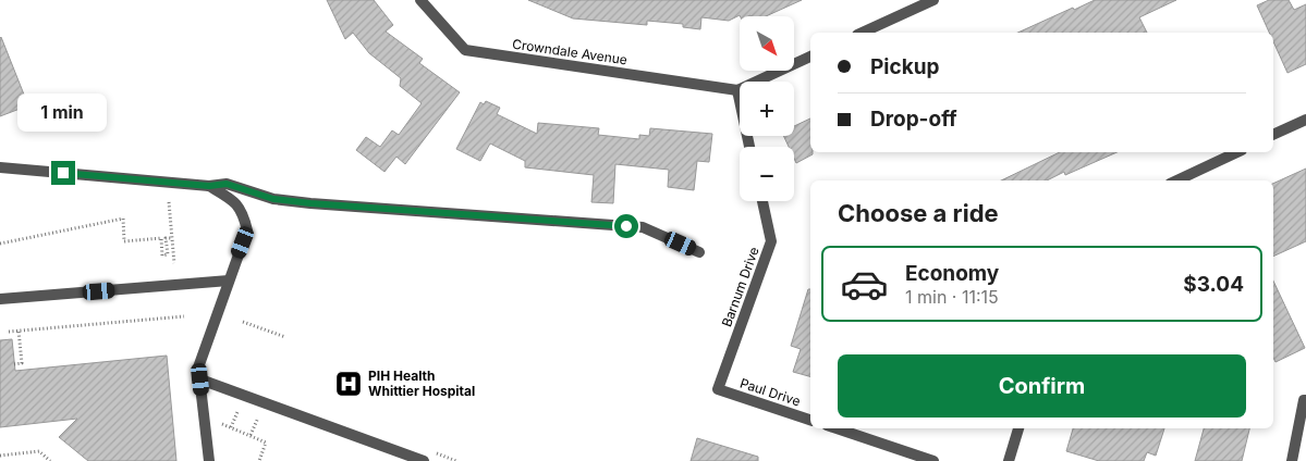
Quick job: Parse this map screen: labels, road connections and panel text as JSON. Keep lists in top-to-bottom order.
{
  "streets": {
    "street": ["Crowndale Avenue", "Barnum Drive", "Paul Drive"]
  },
  "crossings": [
    ["Barnum Drive", "Paul Drive"]
  ],
  "places": {
    "hospital": ["PIH Health Whittier Hospital"]
  },
  "north": "bottom right",
  "page": {
    "map_buttons": ["+", "−"],
    "banner": ["Pickup", "Drop-off"],
    "bubble": "1 min",
    "heading": "Choose a ride",
    "list": [
      {
        "name": "Economy",
        "note": "1 min · 11:15",
        "value": "$3.04"
      }
    ],
    "buttons": "Confirm"
  }
}
